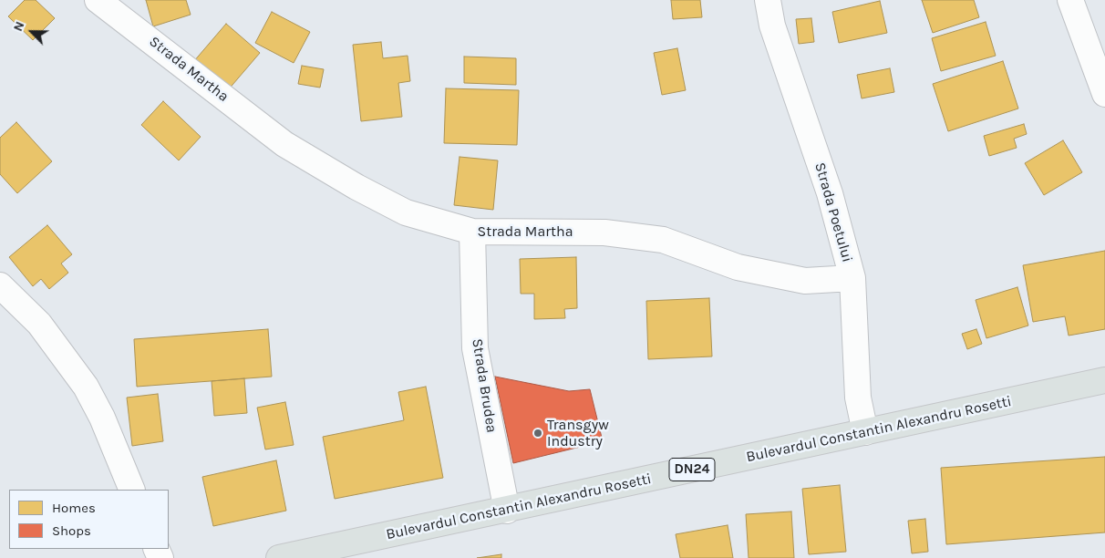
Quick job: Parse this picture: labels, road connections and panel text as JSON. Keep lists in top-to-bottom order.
{
  "streets": {
    "main road": ["Bulevardul Constantin Alexandru Rosetti", "DN24"],
    "street": ["Strada Martha", "Strada Poetului", "Strada Brudea"]
  },
  "crossings": [
    ["Strada Martha", "Strada Poetului"],
    ["Strada Martha", "Strada Brudea"],
    ["Strada Poetului", "Bulevardul Constantin Alexandru Rosetti"],
    ["Strada Brudea", "Bulevardul Constantin Alexandru Rosetti"]
  ],
  "places": ["Transgyw Industry"],
  "legend": ["Homes", "Shops"],
  "north": "top left"
}
